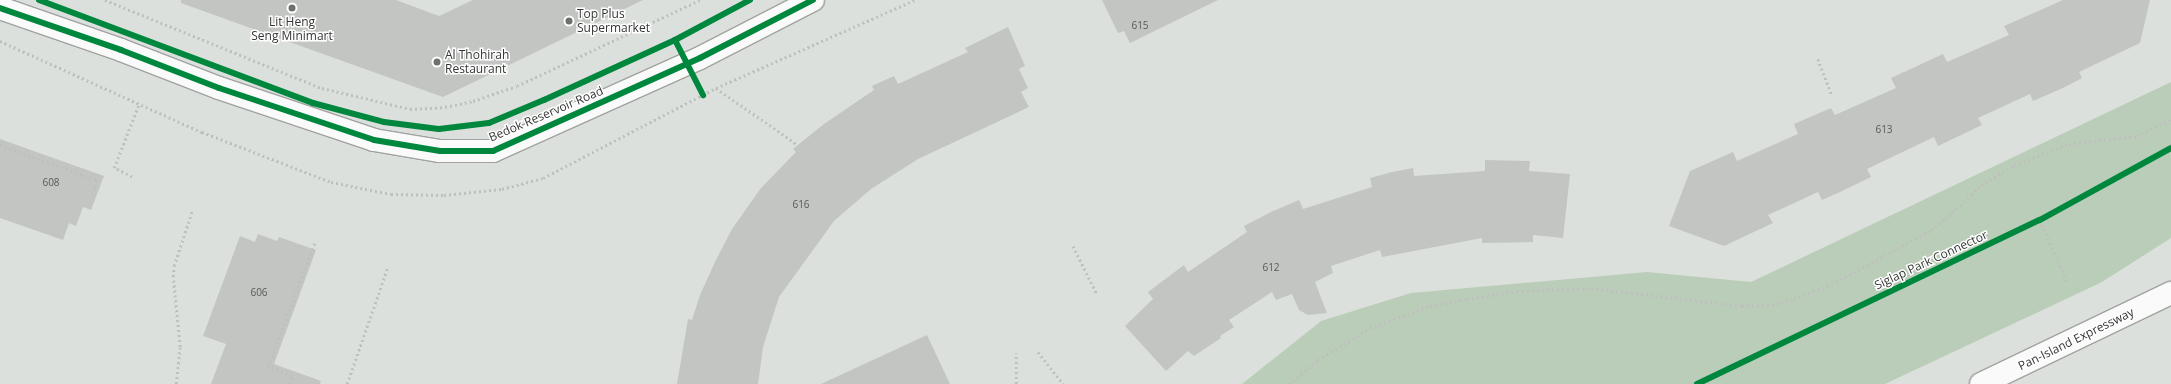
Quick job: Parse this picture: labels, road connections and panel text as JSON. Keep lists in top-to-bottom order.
{
  "streets": {
    "main road": ["Bedok Reservoir Road", "Pan-Island Expressway"],
    "cycle path": ["Siglap Park Connector"]
  },
  "places": ["Lit Heng Seng Minimart", "Top Plus Supermarket", "Al Thohirah Restaurant"],
  "house_numbers": [
    "615",
    "613",
    "608",
    "616",
    "612",
    "606"
  ]
}
